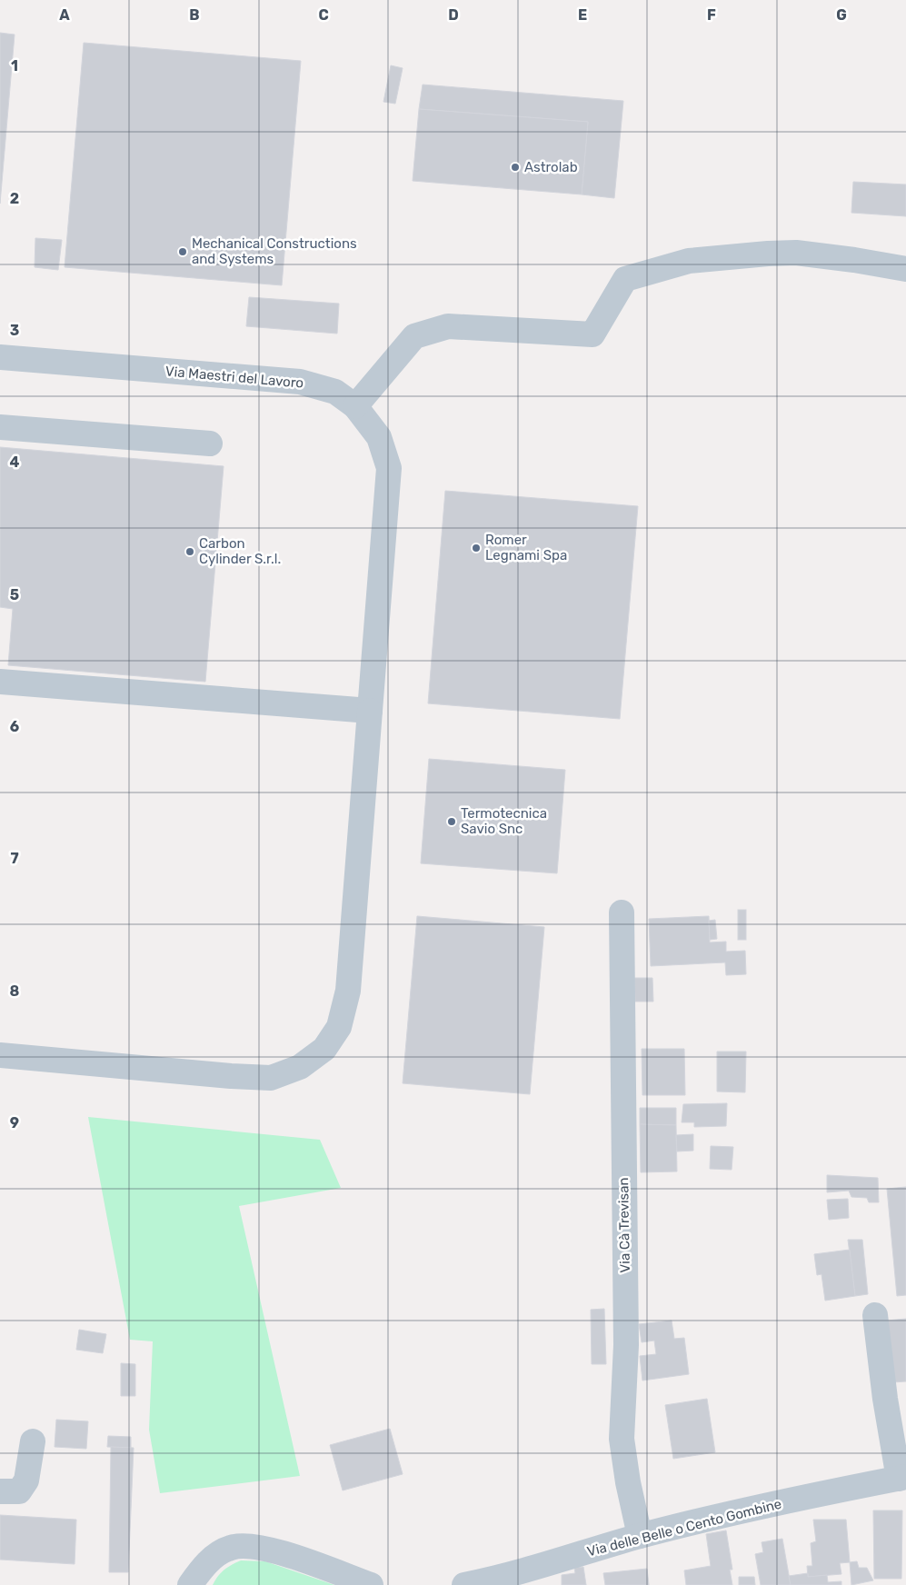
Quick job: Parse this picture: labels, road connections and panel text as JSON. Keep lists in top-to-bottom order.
{
  "streets": {
    "street": ["Via Maestri del Lavoro", "Via Cà Trevisan", "Via delle Belle o Cento Gombine"]
  },
  "crossings": [
    ["Via Cà Trevisan", "Via delle Belle o Cento Gombine"]
  ],
  "places": [
    "Astrolab",
    "Mechanical Constructions and Systems",
    "Romer Legnami Spa",
    "Carbon Cylinder S.r.l.",
    "Termotecnica Savio Snc"
  ],
  "grid": {
    "columns": [
      "A",
      "B",
      "C",
      "D",
      "E",
      "F",
      "G"
    ],
    "rows": [
      "1",
      "2",
      "3",
      "4",
      "5",
      "6",
      "7",
      "8",
      "9"
    ]
  }
}
